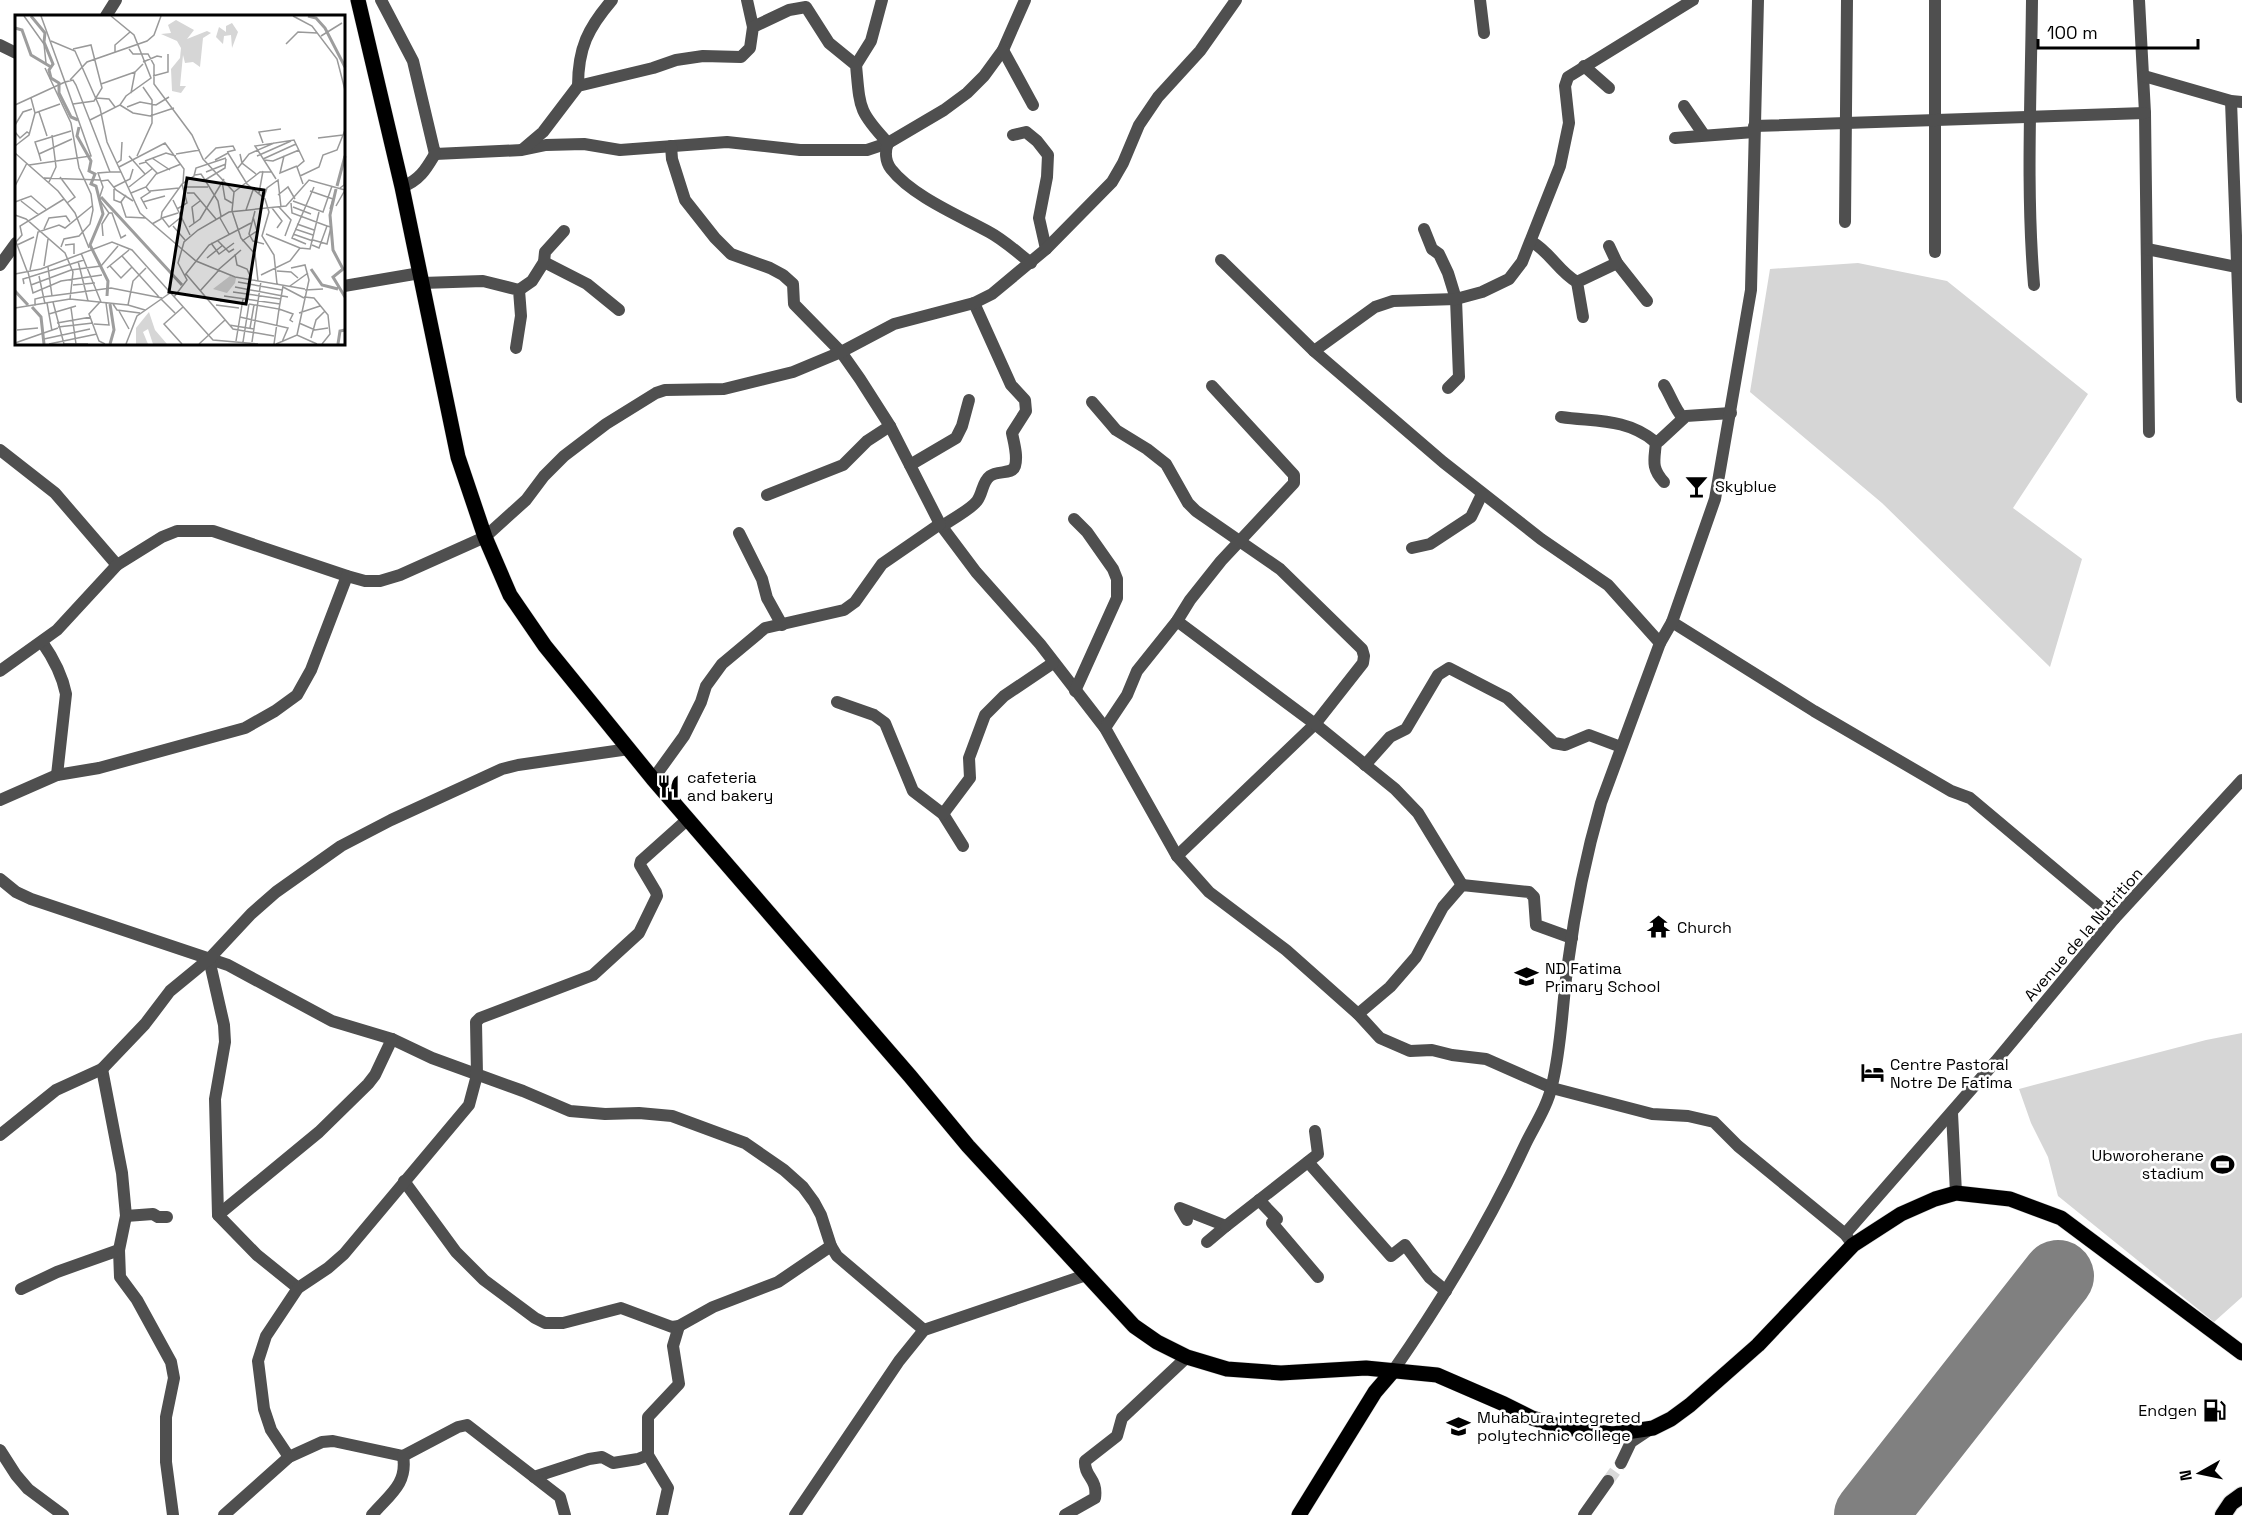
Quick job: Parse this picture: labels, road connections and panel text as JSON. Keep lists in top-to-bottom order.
{
  "streets": {
    "street": ["Avenue de la Nutrition"]
  },
  "places": {
    "bar": ["Skyblue"],
    "restaurant": ["cafeteria and bakery"],
    "temple": ["Church"],
    "school or university": ["ND Fatima Primary School", "Muhabura integreted polytechnic college"],
    "hotel": ["Centre Pastoral Notre De Fatima"],
    "sports": ["Ubworoherane stadium"],
    "fuel station": ["Endgen"]
  },
  "scale_bar": "100 m",
  "north": "left"
}
